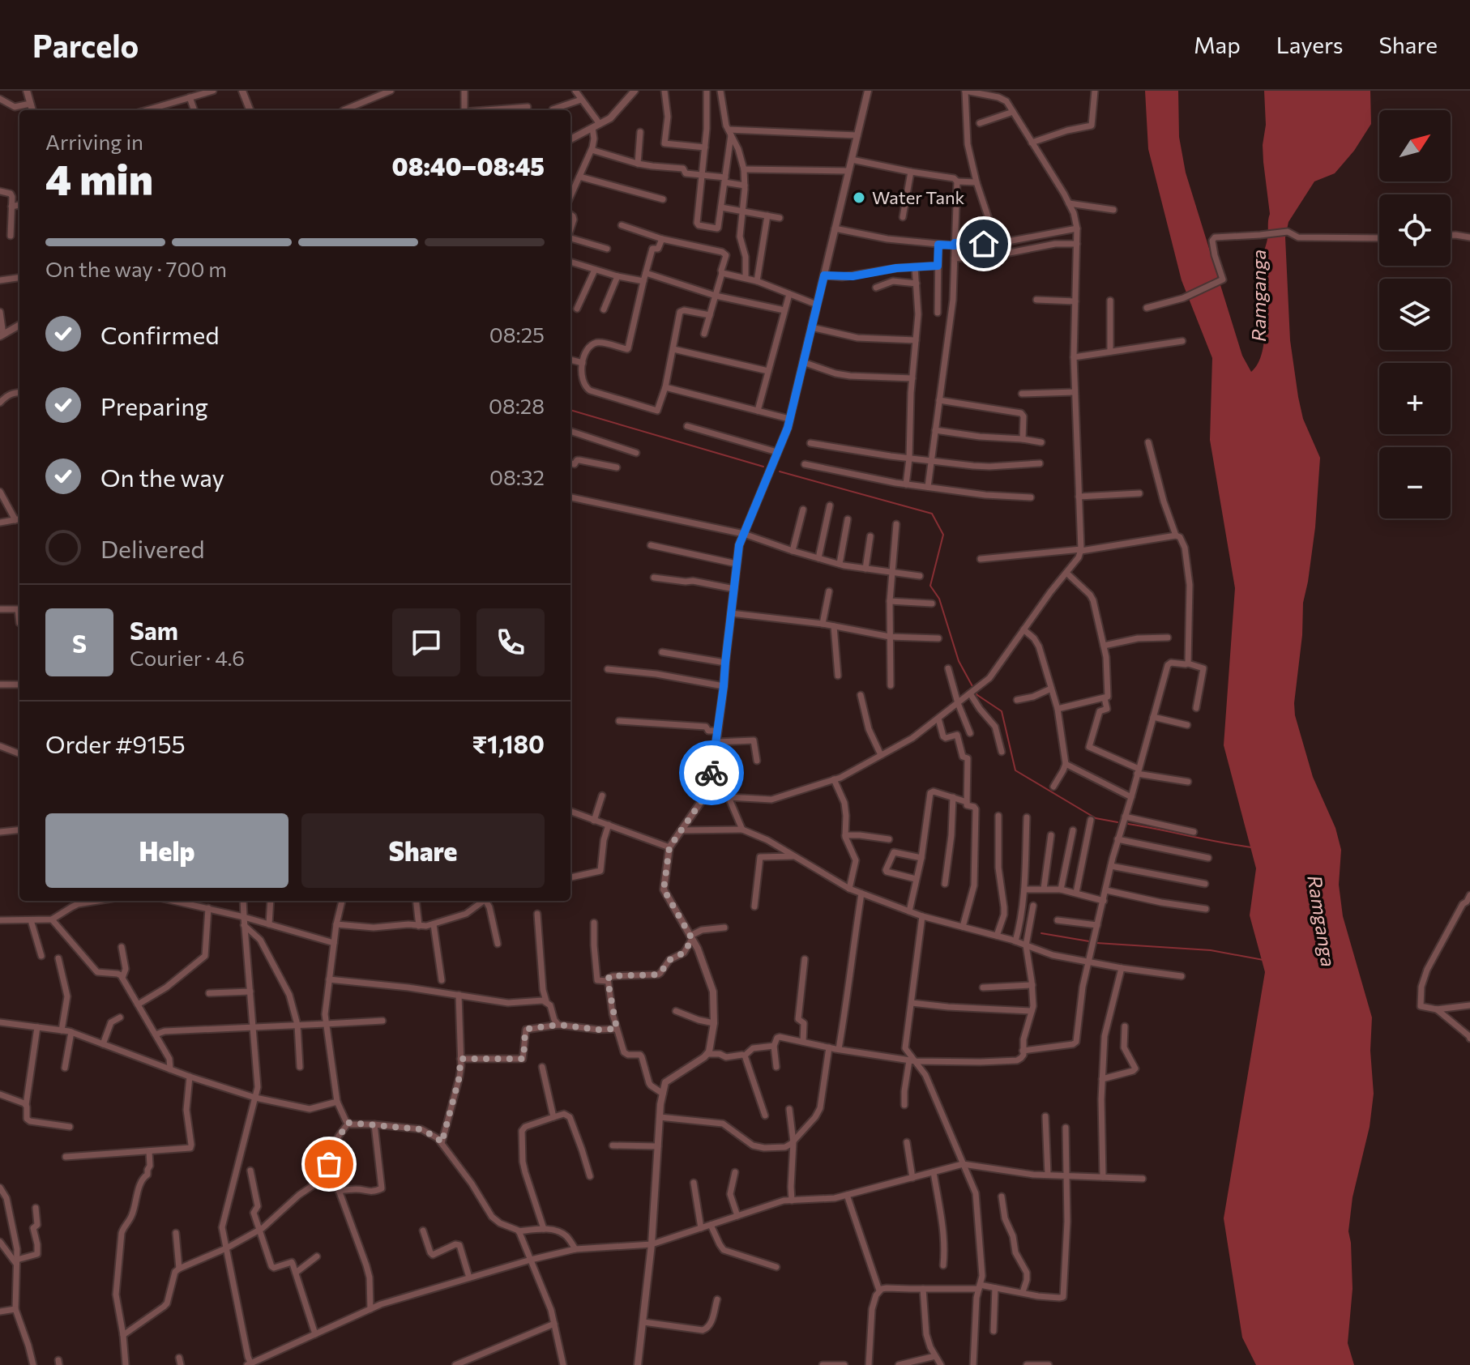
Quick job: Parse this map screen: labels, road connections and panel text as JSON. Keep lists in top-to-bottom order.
{
  "water": ["Ramganga"],
  "places": ["Water Tank"],
  "north": "top right",
  "page": {
    "header": "Parcelo",
    "nav": ["Map", "Layers", "Share"],
    "map_buttons": ["+", "−"],
    "heading": ["4 min", "Arriving in", "08:40–08:45"],
    "panel": [
      "Sam",
      "Courier · 4.6",
      "Order #9155",
      "₹1,180"
    ],
    "bar": "On the way · 700 m",
    "list": [
      ["Confirmed", "08:25"],
      ["Preparing", "08:28"],
      ["On the way", "08:32"],
      "Delivered"
    ],
    "round": "S",
    "buttons": ["Help", "Share"]
  }
}
